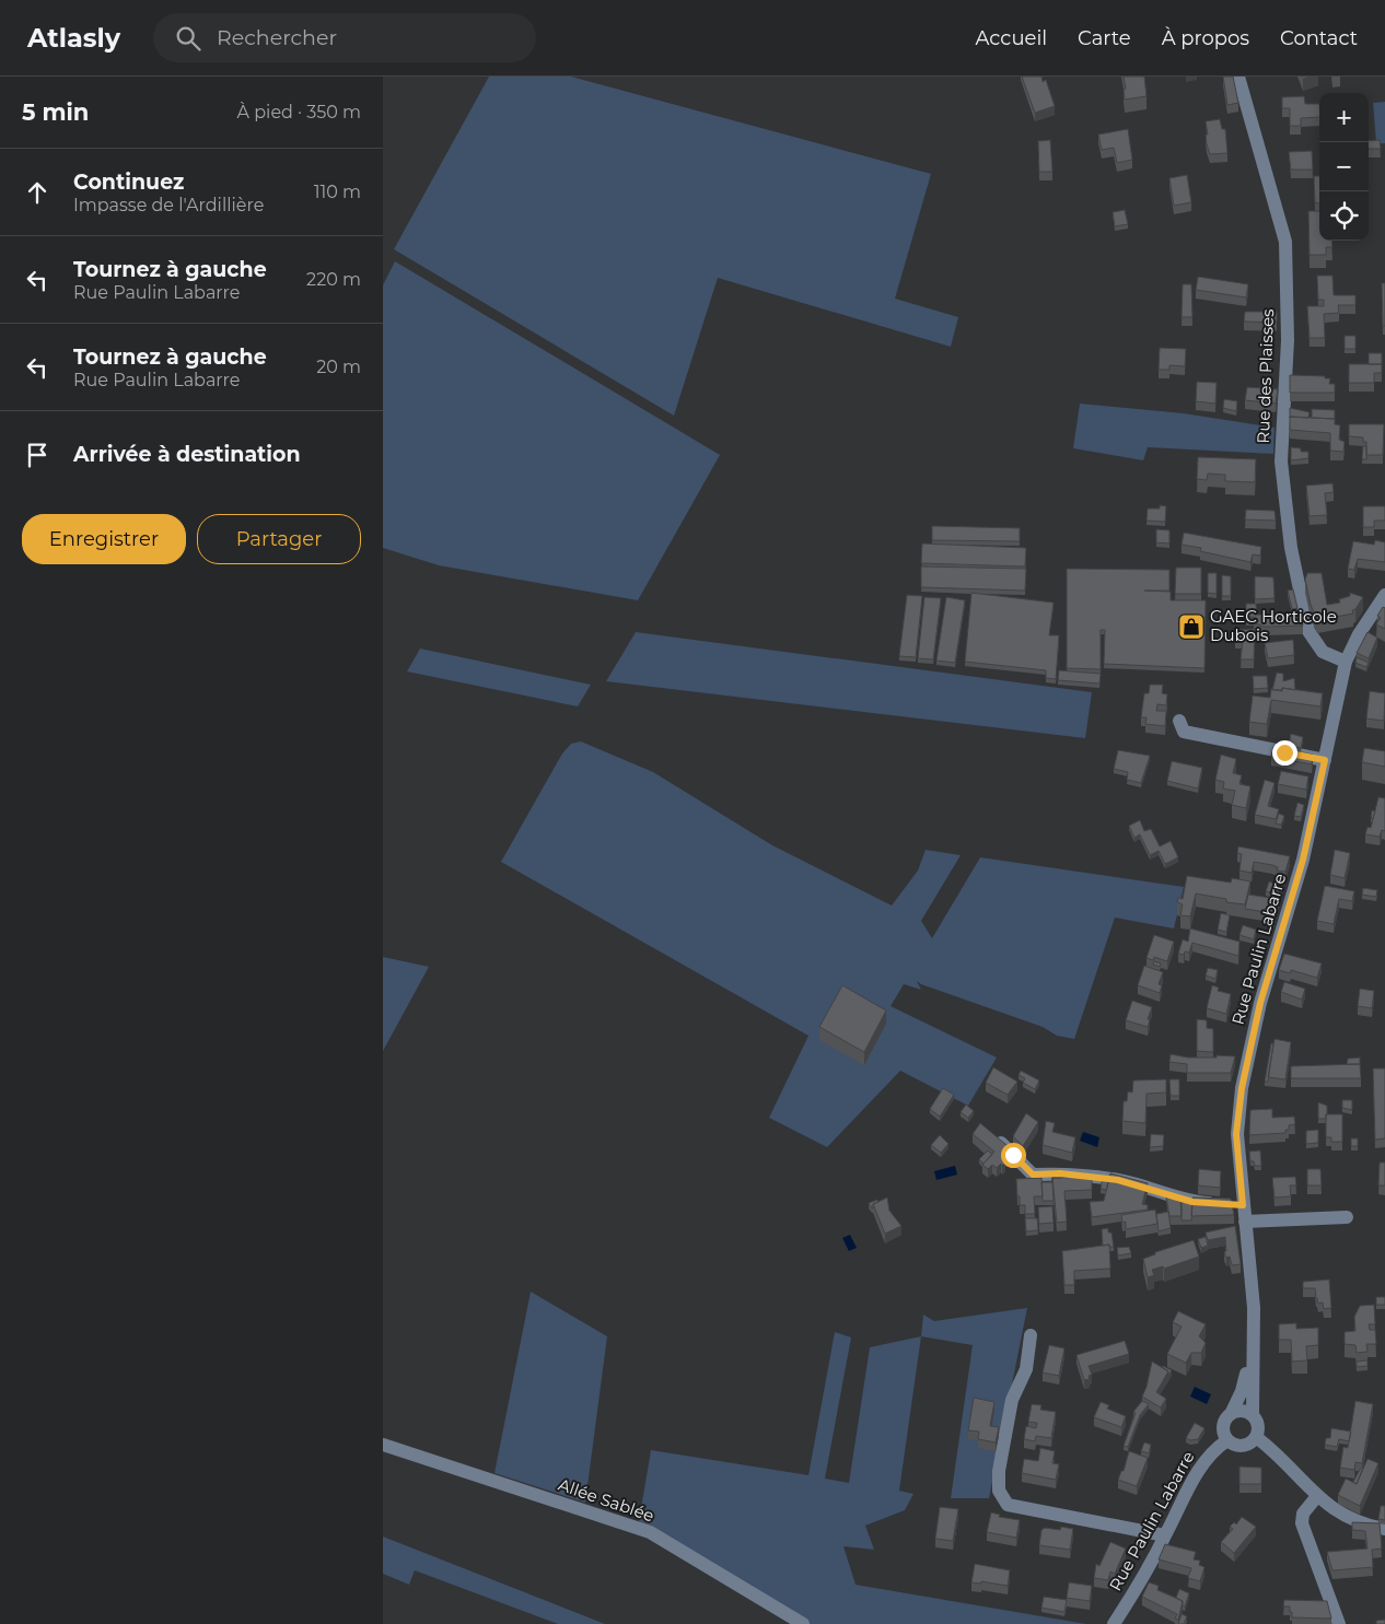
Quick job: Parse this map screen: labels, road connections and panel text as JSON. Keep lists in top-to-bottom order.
{
  "streets": {
    "street": ["Rue des Plaisses", "Rue Paulin Labarre", "Allée Sablée"]
  },
  "crossings": [
    ["Rue des Plaisses", "Rue Paulin Labarre"]
  ],
  "places": {
    "shop": ["GAEC Horticole Dubois"]
  },
  "page": {
    "header": "Atlasly",
    "search": "Rechercher",
    "nav": [
      "Accueil",
      "Carte",
      "À propos",
      "Contact"
    ],
    "heading": ["5 min", "À pied · 350 m"],
    "map_buttons": ["+", "−"],
    "list": [
      ["Continuez", "Impasse de l'Ardillière", "110 m"],
      ["Tournez à gauche", "Rue Paulin Labarre", "220 m"],
      ["Tournez à gauche", "Rue Paulin Labarre", "20 m"],
      "Arrivée à destination"
    ],
    "buttons": ["Enregistrer", "Partager"]
  }
}
